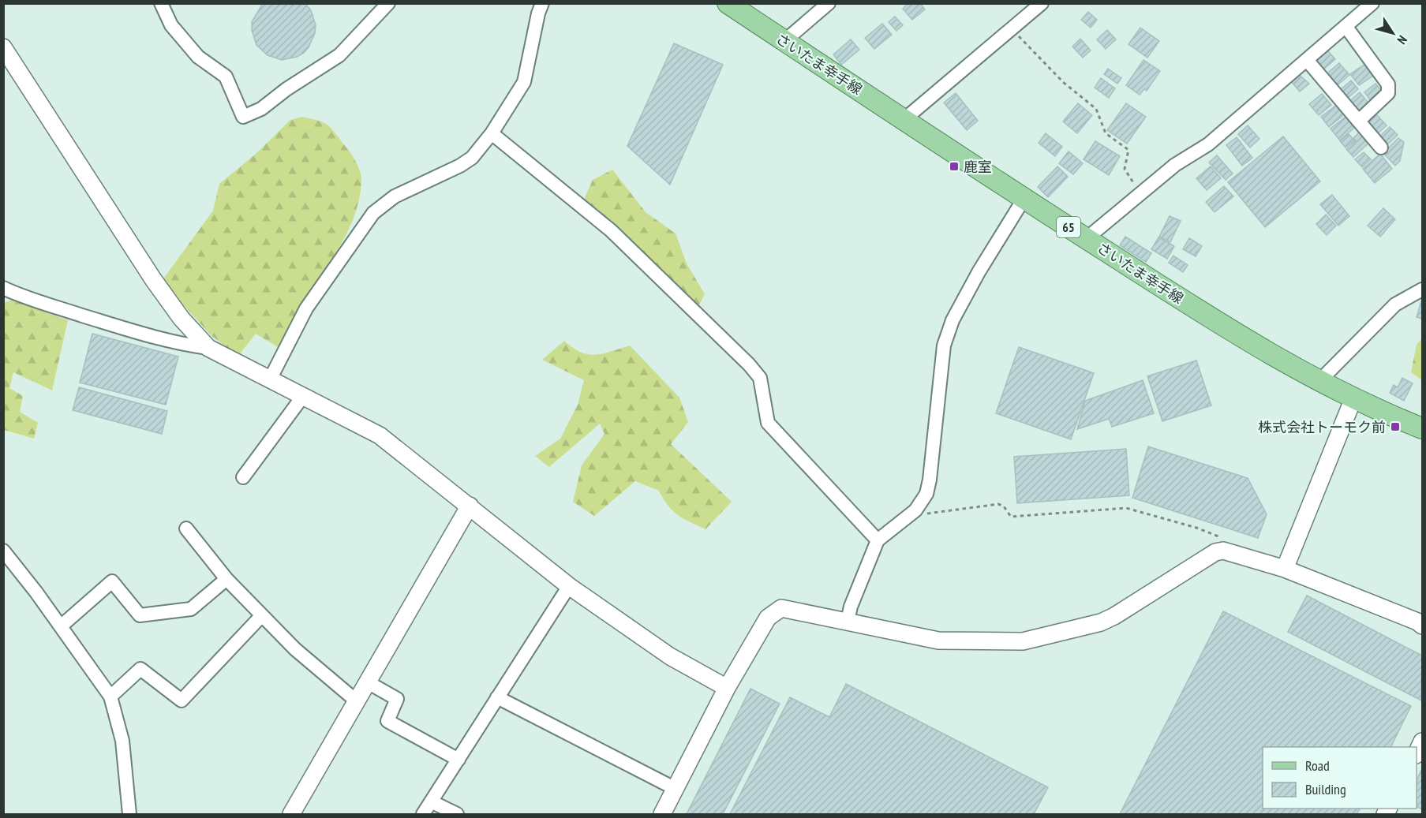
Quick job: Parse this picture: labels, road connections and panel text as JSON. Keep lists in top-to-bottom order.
{
  "streets": {
    "main road": ["さいたま幸手線", "65"]
  },
  "places": {
    "transit": ["鹿室", "株式会社トーモク前"]
  },
  "legend": ["Road", "Building"],
  "north": "bottom right"
}
